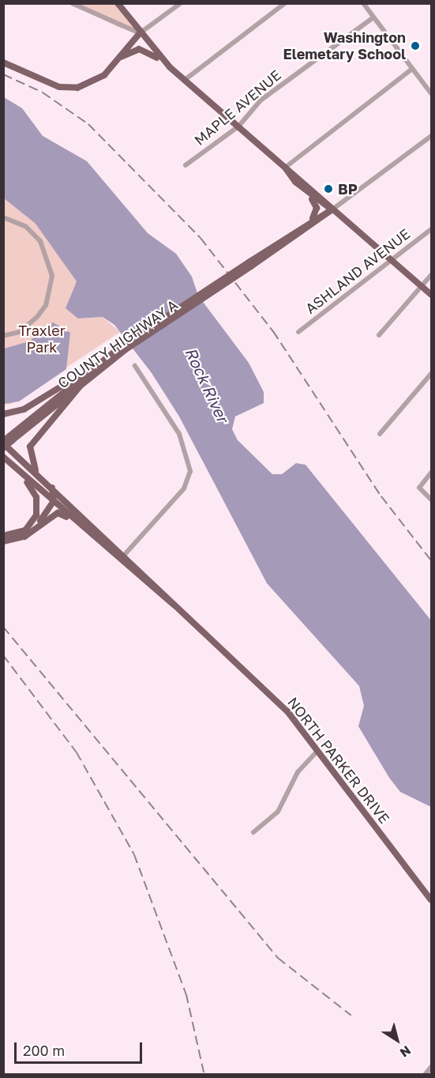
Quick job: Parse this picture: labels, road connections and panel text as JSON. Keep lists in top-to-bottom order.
{
  "streets": {
    "main road": ["COUNTY HIGHWAY A", "NORTH PARKER DRIVE"],
    "street": ["MAPLE AVENUE", "ASHLAND AVENUE"]
  },
  "crossings": [
    ["COUNTY HIGHWAY A", "NORTH PARKER DRIVE"]
  ],
  "water": ["Rock River"],
  "parks": ["Traxler Park"],
  "places": ["Washington Elemetary School", "BP"],
  "scale_bar": "200 m",
  "north": "bottom right"
}
